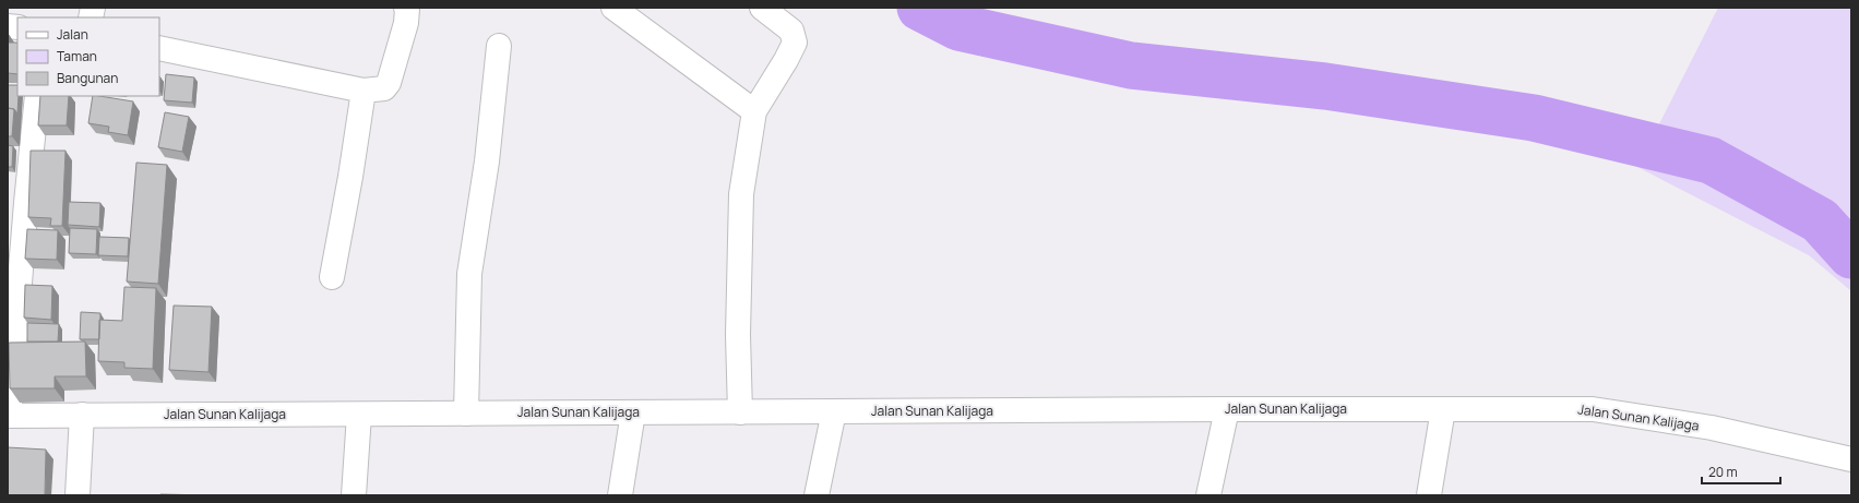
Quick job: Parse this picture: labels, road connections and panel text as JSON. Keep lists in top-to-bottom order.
{
  "streets": {
    "street": ["Jalan Sunan Kalijaga"]
  },
  "legend": ["Jalan", "Taman", "Bangunan"],
  "scale_bar": "20 m"
}
